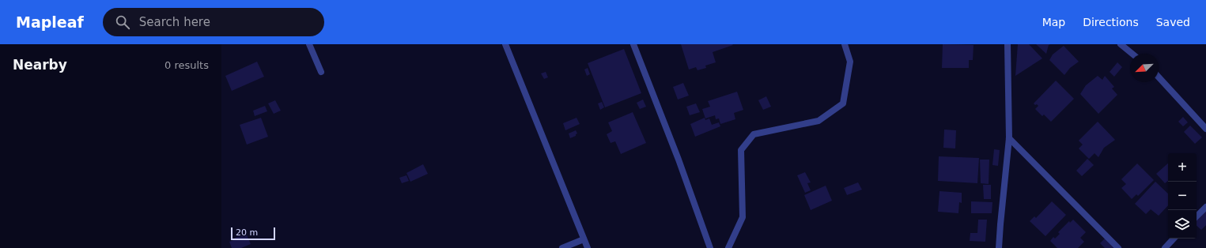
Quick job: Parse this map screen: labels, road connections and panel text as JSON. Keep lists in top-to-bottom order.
{
  "scale_bar": "20 m",
  "north": "bottom left",
  "page": {
    "header": "Mapleaf",
    "search": "Search here",
    "nav": ["Map", "Directions", "Saved"],
    "heading": ["Nearby", "0 results"],
    "map_buttons": ["+", "−"],
    "scale": "20 m"
  }
}
